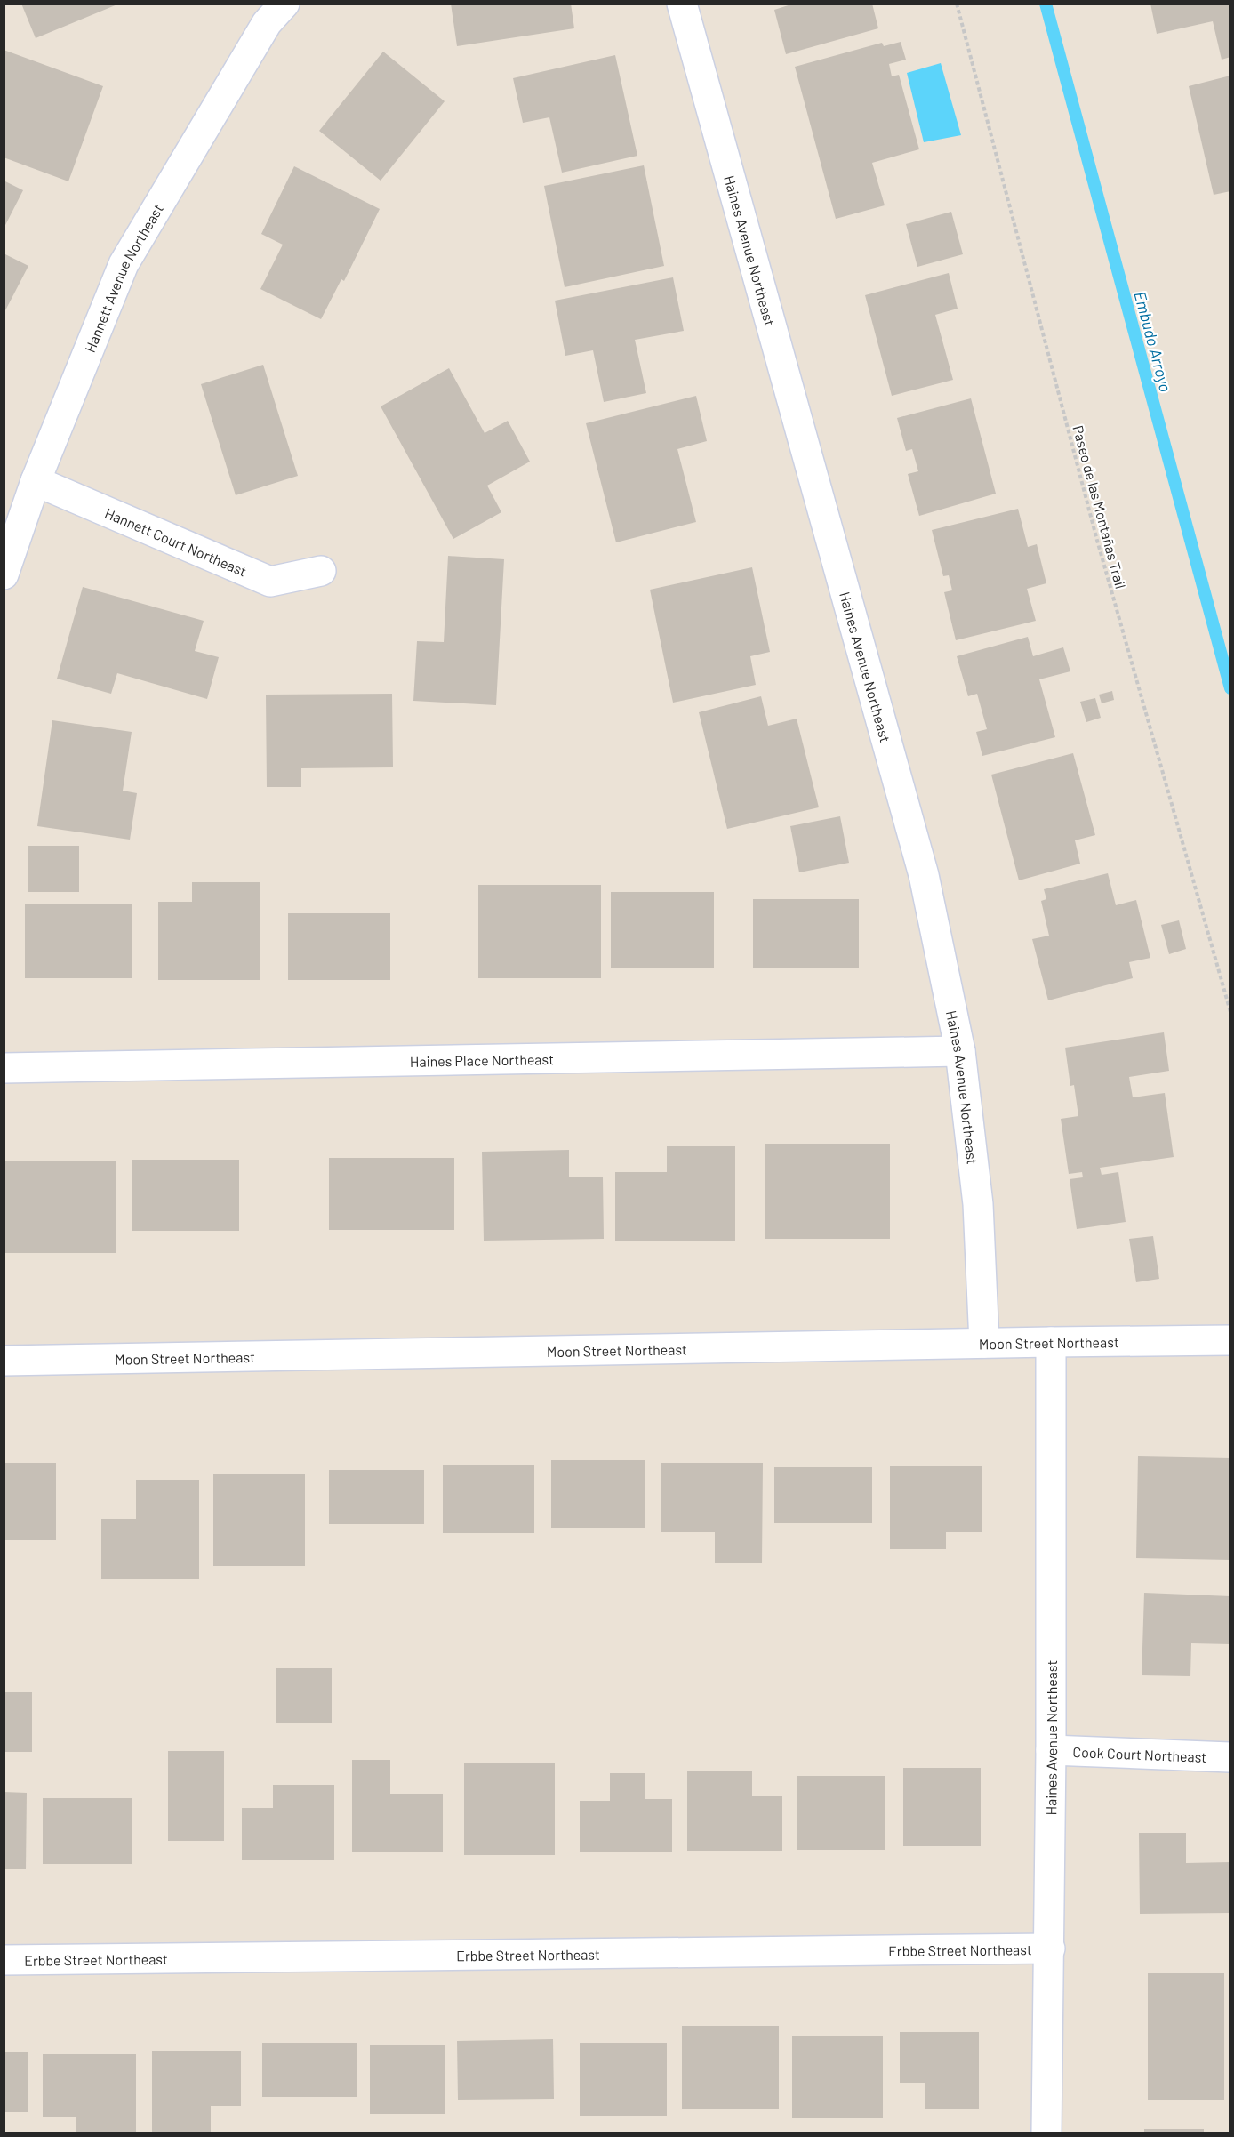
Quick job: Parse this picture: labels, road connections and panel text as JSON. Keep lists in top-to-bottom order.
{
  "streets": {
    "street": [
      "Haines Avenue Northeast",
      "Hannett Avenue Northeast",
      "Hannett Court Northeast",
      "Haines Place Northeast",
      "Moon Street Northeast",
      "Cook Court Northeast",
      "Erbbe Street Northeast"
    ],
    "path": ["Paseo de las Montañas Trail"]
  },
  "crossings": [
    ["Haines Avenue Northeast", "Haines Place Northeast"],
    ["Haines Avenue Northeast", "Moon Street Northeast"],
    ["Haines Avenue Northeast", "Cook Court Northeast"],
    ["Haines Avenue Northeast", "Erbbe Street Northeast"],
    ["Hannett Avenue Northeast", "Hannett Court Northeast"]
  ],
  "water": ["Embudo Arroyo"]
}
